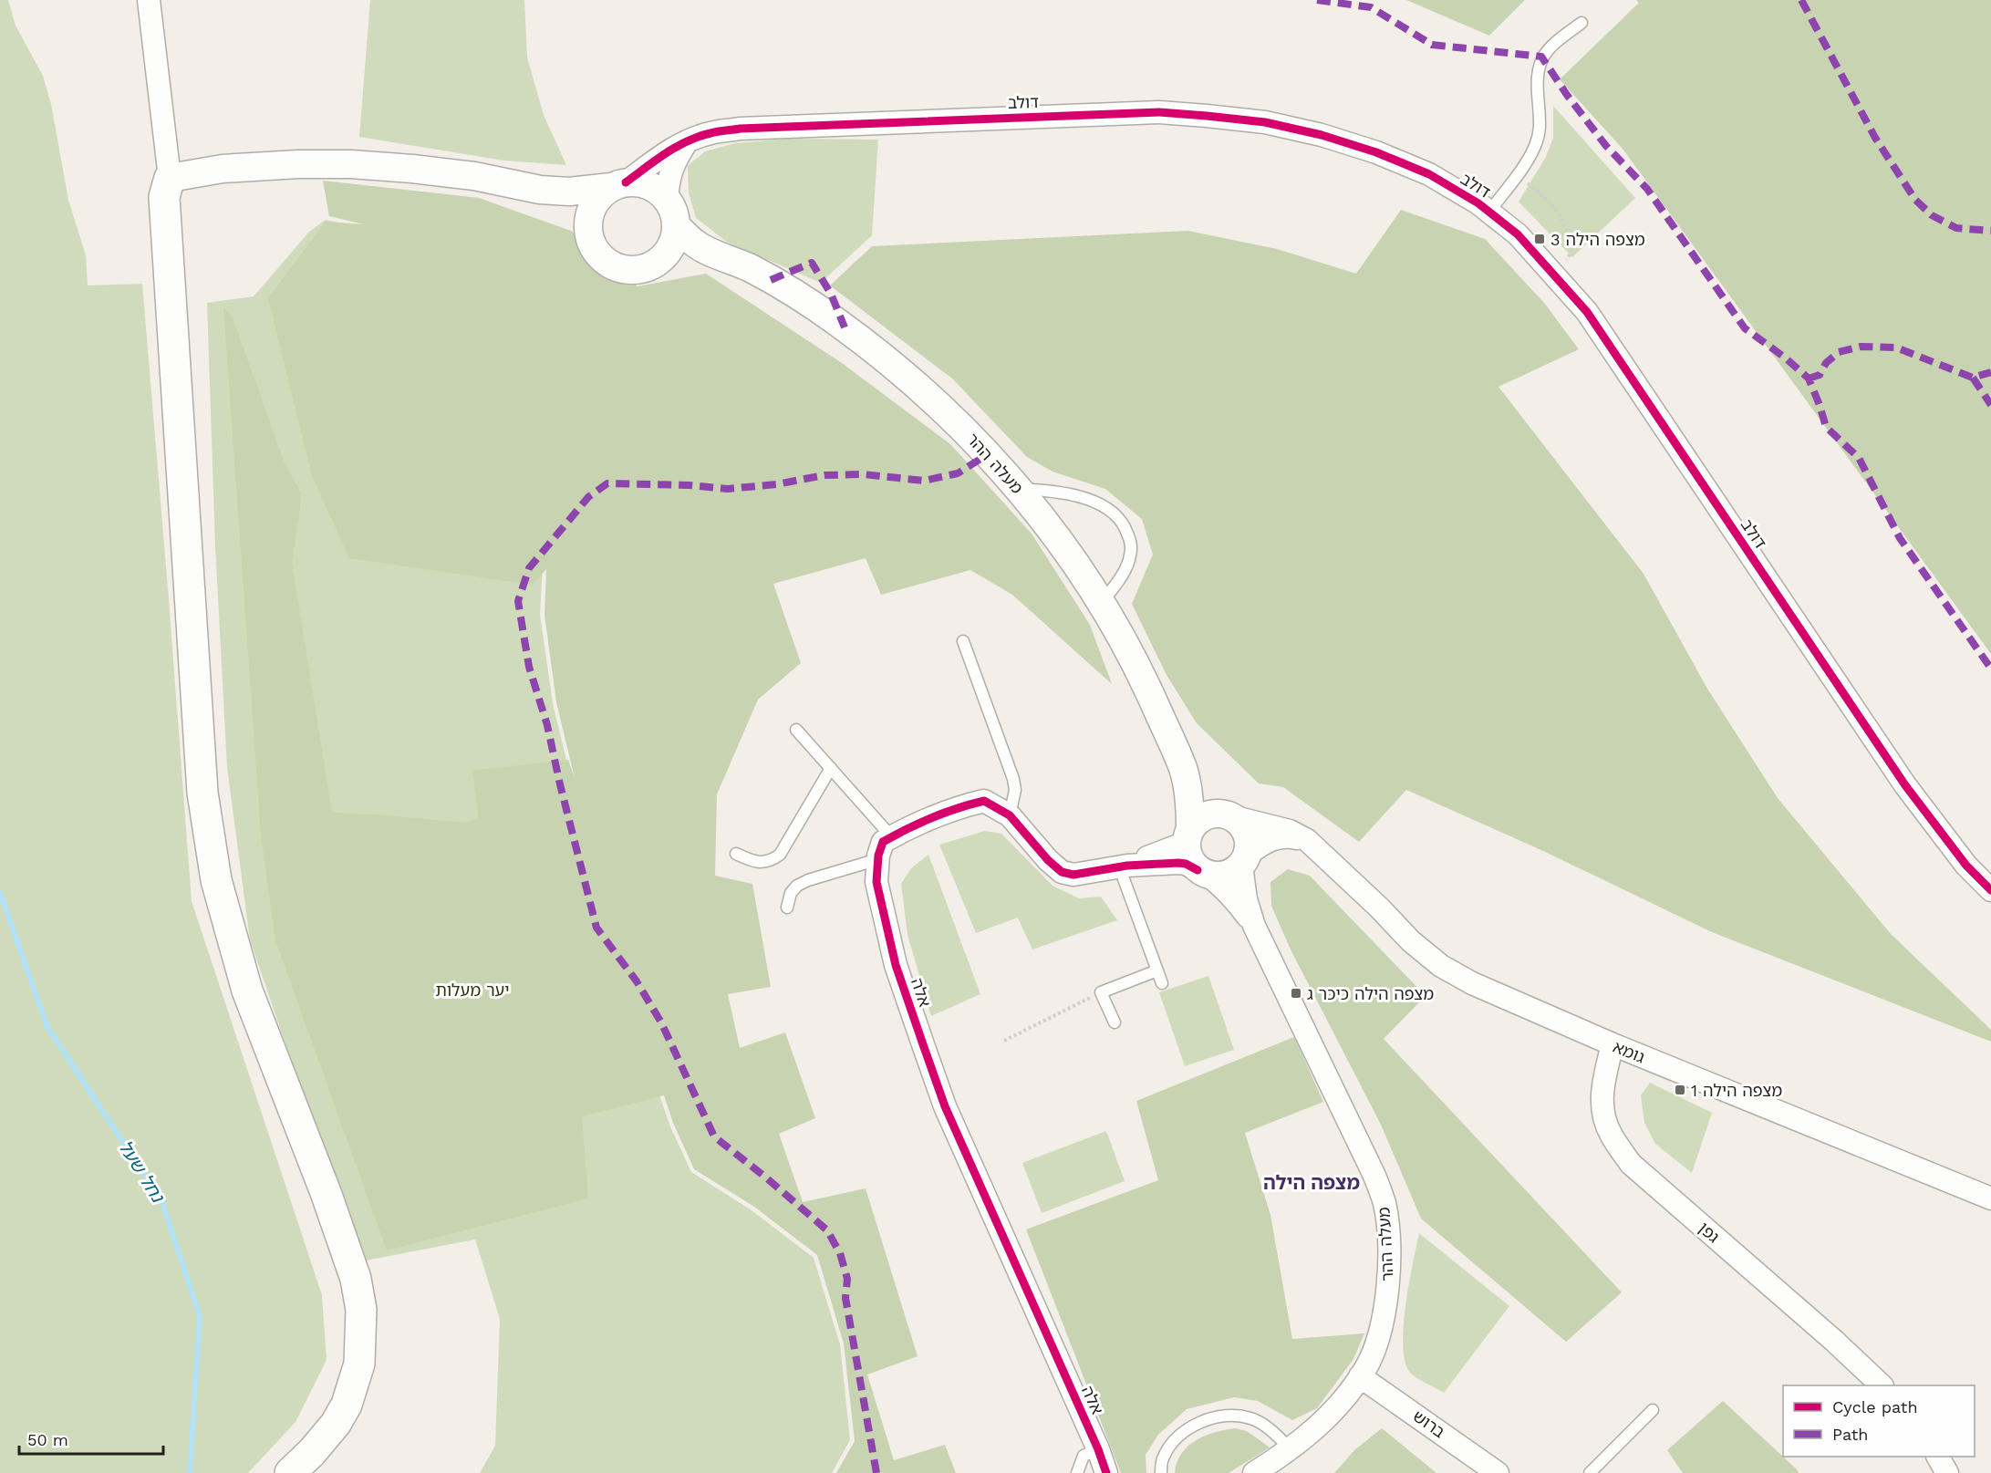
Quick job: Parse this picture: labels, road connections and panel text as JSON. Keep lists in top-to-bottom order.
{
  "streets": {
    "street": [
      "דולב",
      "מעלה ההר",
      "אלה",
      "גומא",
      "גפן",
      "ברוש"
    ]
  },
  "crossings": [
    ["דולב", "מעלה ההר"],
    ["מעלה ההר", "גומא"],
    ["מעלה ההר", "ברוש"],
    ["גומא", "גפן"]
  ],
  "districts": ["מצפה הילה"],
  "water": ["נחל שעל"],
  "parks": ["יער מעלות"],
  "places": {
    "transit": ["מצפה הילה 3", "מצפה הילה כיכר ג", "מצפה הילה 1"]
  },
  "legend": ["Cycle path", "Path"],
  "scale_bar": "50 m"
}
